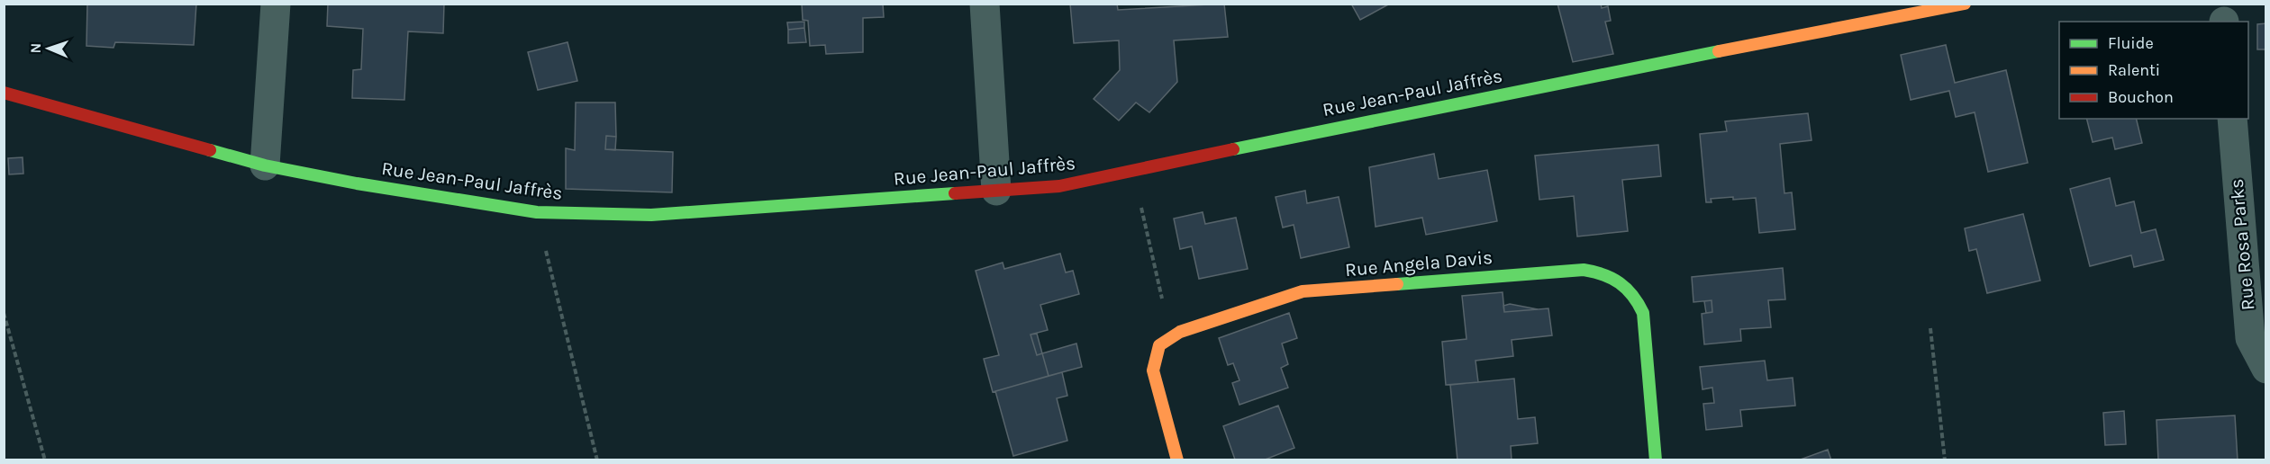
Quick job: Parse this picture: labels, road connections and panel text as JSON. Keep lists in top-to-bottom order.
{
  "streets": {
    "street": ["Rue Jean-Paul Jaffrès", "Rue Rosa Parks", "Rue Angela Davis"]
  },
  "legend": ["Fluide", "Ralenti", "Bouchon"],
  "north": "left"
}
